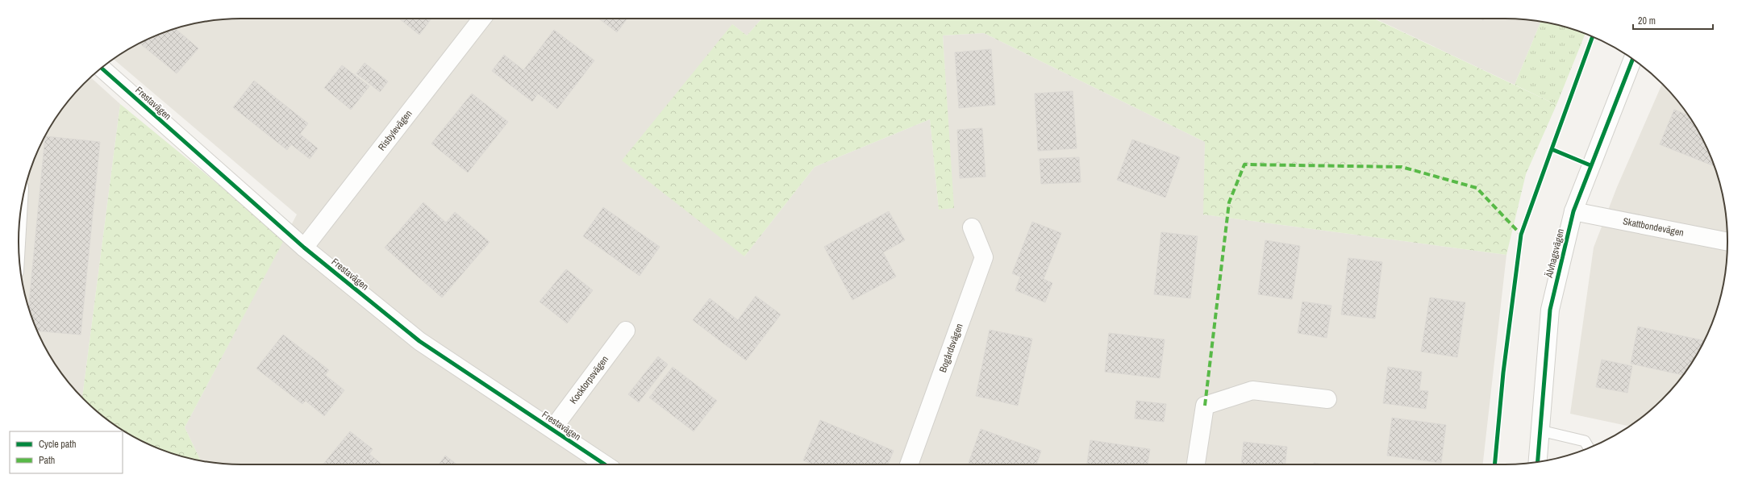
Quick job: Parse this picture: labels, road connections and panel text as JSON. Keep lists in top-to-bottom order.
{
  "streets": {
    "street": [
      "Frestavägen",
      "Risbylevägen",
      "Skattbondevägen",
      "Älvhagsvägen",
      "Bogårdsvägen",
      "Kocktorpsvägen"
    ]
  },
  "crossings": [
    ["Frestavägen", "Risbylevägen"],
    ["Frestavägen", "Kocktorpsvägen"],
    ["Skattbondevägen", "Älvhagsvägen"]
  ],
  "legend": ["Cycle path", "Path"],
  "scale_bar": "20 m"
}
